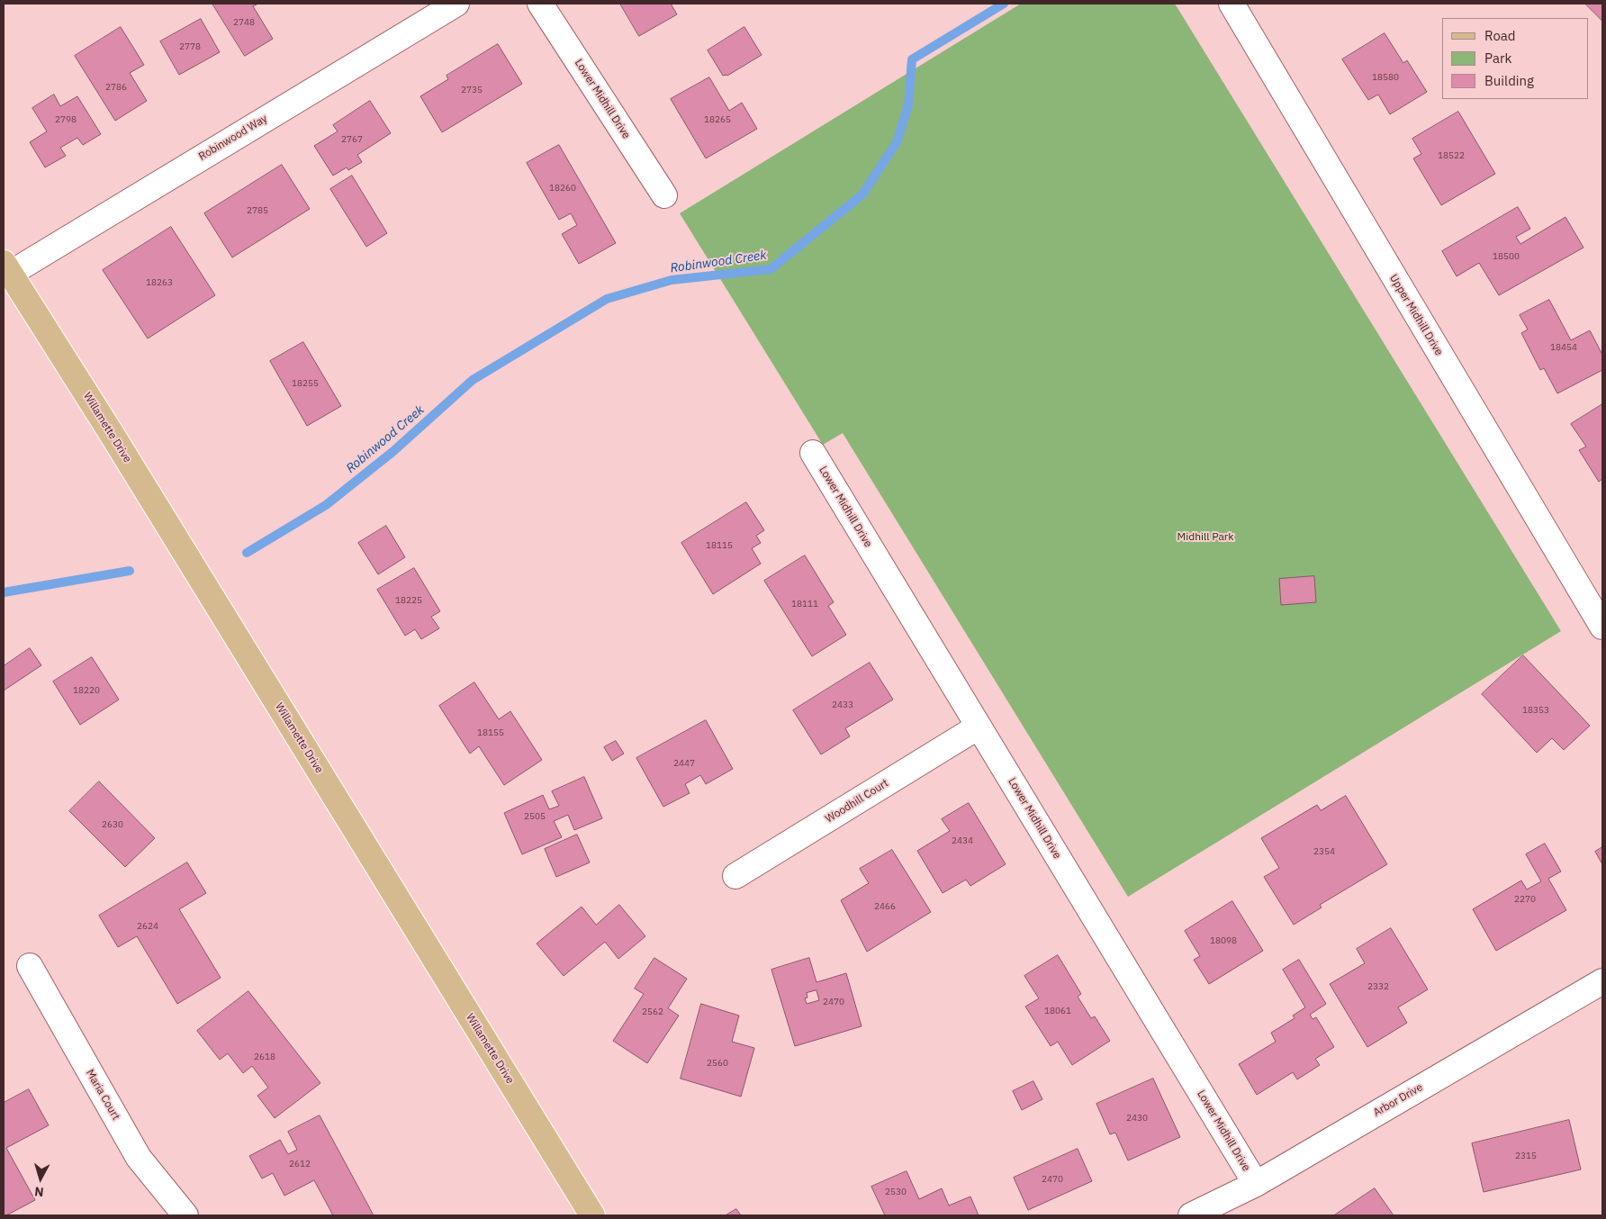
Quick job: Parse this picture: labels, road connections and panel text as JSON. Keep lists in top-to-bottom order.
{
  "streets": {
    "main road": ["Willamette Drive"],
    "street": [
      "Lower Midhill Drive",
      "Robinwood Way",
      "Upper Midhill Drive",
      "Woodhill Court",
      "Maria Court",
      "Arbor Drive"
    ]
  },
  "crossings": [
    ["Lower Midhill Drive", "Woodhill Court"],
    ["Lower Midhill Drive", "Arbor Drive"],
    ["Robinwood Way", "Willamette Drive"]
  ],
  "water": ["Robinwood Creek"],
  "parks": ["Midhill Park"],
  "house_numbers": [
    "2748",
    "2778",
    "18580",
    "2786",
    "2735",
    "2798",
    "18265",
    "2767",
    "18522",
    "18260",
    "2785",
    "18500",
    "18263",
    "18454",
    "18255",
    "18115",
    "18225",
    "18111",
    "18220",
    "2433",
    "18353",
    "18155",
    "2447",
    "2505",
    "2630",
    "2434",
    "2354",
    "2270",
    "2466",
    "2624",
    "18098",
    "2332",
    "2470",
    "18061",
    "2562",
    "2618",
    "2560",
    "2430",
    "2315",
    "2612",
    "2470",
    "2530"
  ],
  "legend": ["Road", "Park", "Building"],
  "north": "bottom"
}
